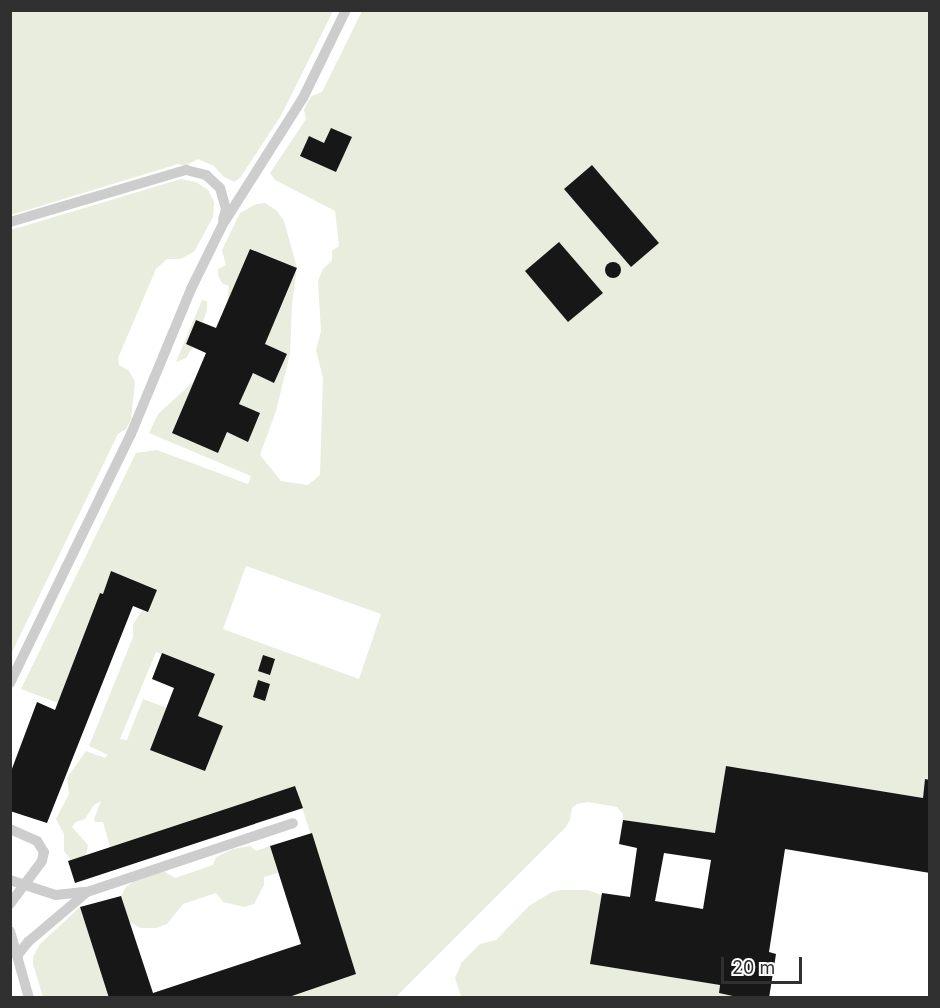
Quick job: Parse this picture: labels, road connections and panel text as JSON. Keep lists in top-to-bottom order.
{
  "scale_bar": "20 m"
}
